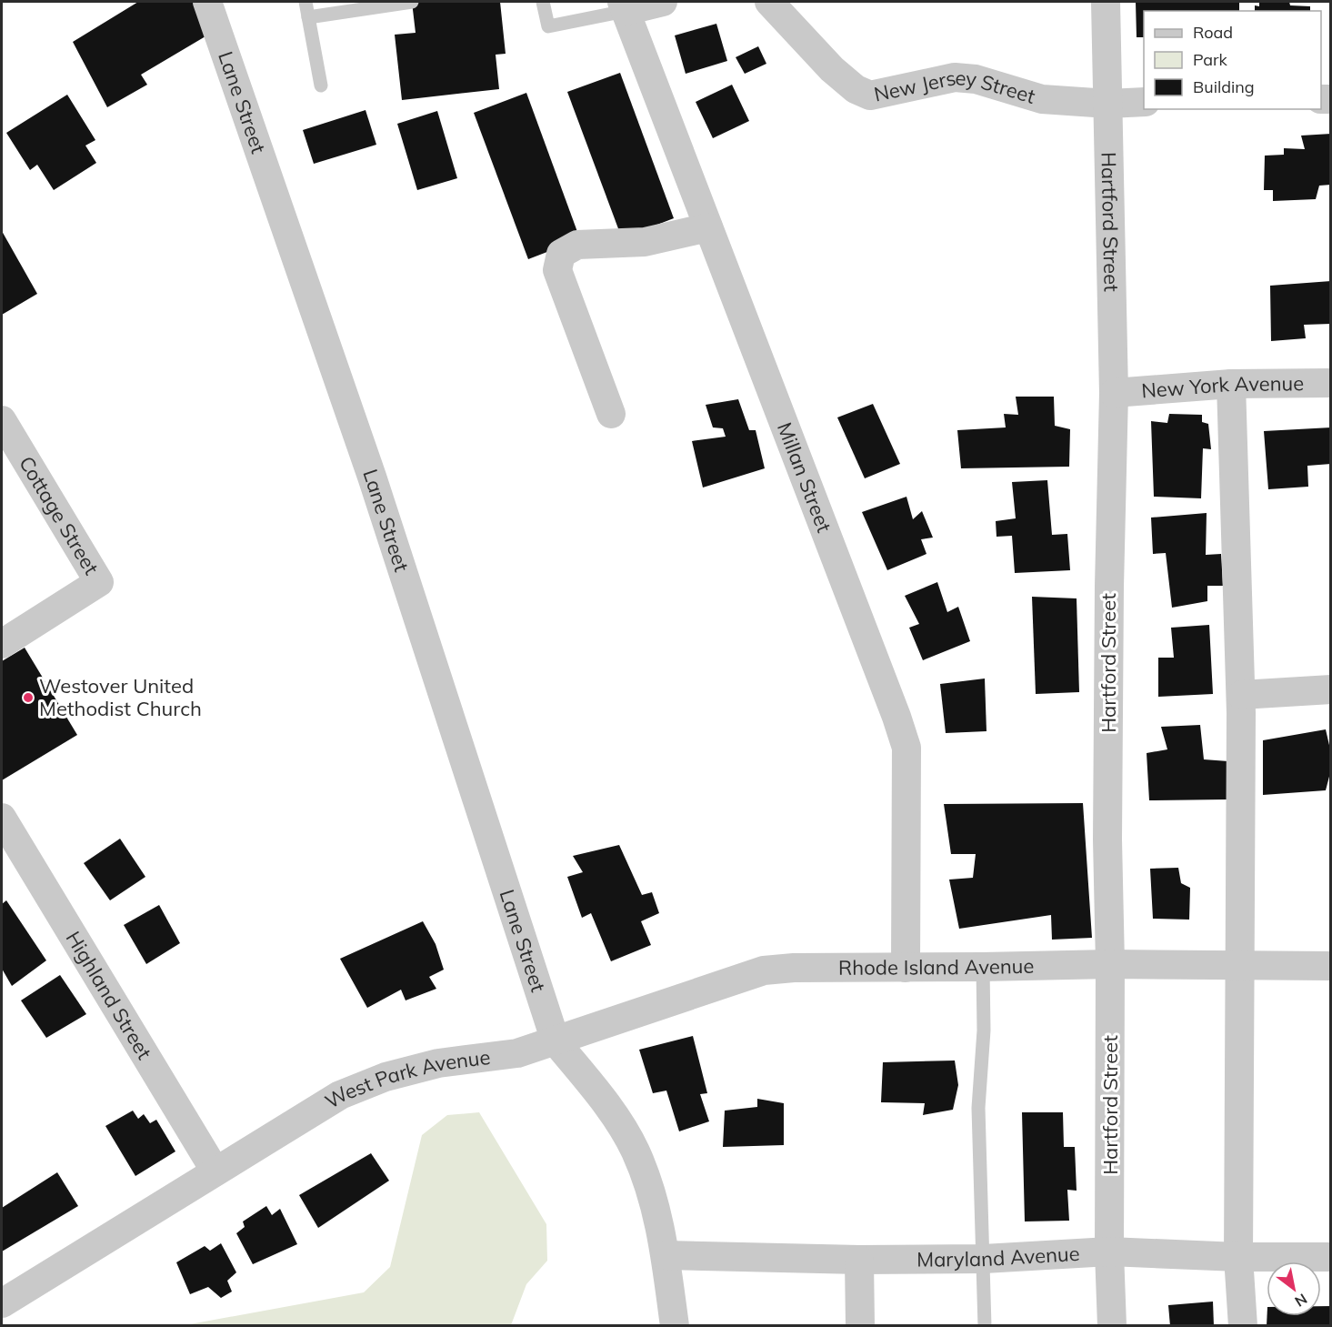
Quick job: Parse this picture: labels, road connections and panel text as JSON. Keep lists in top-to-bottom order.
{
  "streets": {
    "street": [
      "New Jersey Street",
      "Lane Street",
      "Hartford Street",
      "New York Avenue",
      "Millan Street",
      "Cottage Street",
      "Rhode Island Avenue",
      "Highland Street",
      "West Park Avenue",
      "Maryland Avenue"
    ]
  },
  "crossings": [
    ["New Jersey Street", "Hartford Street"],
    ["Lane Street", "Rhode Island Avenue"],
    ["Lane Street", "West Park Avenue"],
    ["Hartford Street", "New York Avenue"],
    ["Hartford Street", "Rhode Island Avenue"],
    ["Hartford Street", "Maryland Avenue"],
    ["Millan Street", "Rhode Island Avenue"],
    ["Rhode Island Avenue", "West Park Avenue"],
    ["Highland Street", "West Park Avenue"]
  ],
  "places": ["Westover United Methodist Church"],
  "legend": ["Road", "Park", "Building"],
  "north": "bottom right"
}
